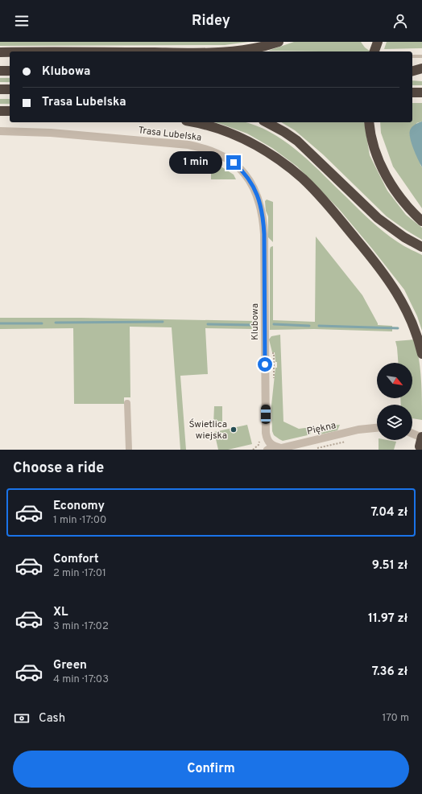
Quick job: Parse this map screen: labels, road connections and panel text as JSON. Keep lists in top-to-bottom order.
{
  "streets": {
    "street": ["Trasa Lubelska", "Klubowa", "Piękna"]
  },
  "crossings": [
    ["Trasa Lubelska", "Klubowa"],
    ["Klubowa", "Piękna"]
  ],
  "places": ["Świetlica wiejska"],
  "north": "bottom right",
  "page": {
    "header": "Ridey",
    "banner": ["Klubowa", "Trasa Lubelska"],
    "bubble": "1 min",
    "heading": "Choose a ride",
    "list": [
      {
        "name": "Economy",
        "note": "1 min · 17:00",
        "value": "7.04 zł"
      },
      {
        "name": "Comfort",
        "note": "2 min · 17:01",
        "value": "9.51 zł"
      },
      {
        "name": "XL",
        "note": "3 min · 17:02",
        "value": "11.97 zł"
      },
      {
        "name": "Green",
        "note": "4 min · 17:03",
        "value": "7.36 zł"
      }
    ],
    "pay": ["Cash", "170 m"],
    "buttons": "Confirm"
  }
}
